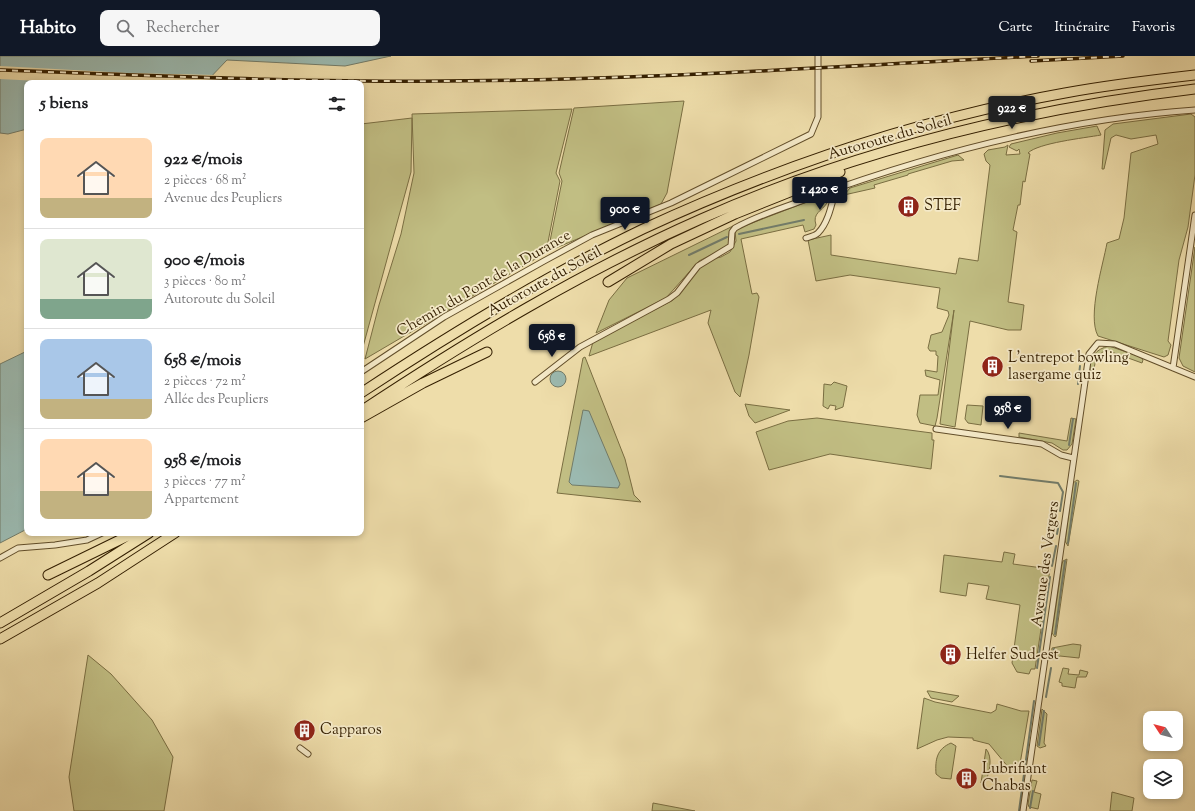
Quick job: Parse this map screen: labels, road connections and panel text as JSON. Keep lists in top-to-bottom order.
{
  "streets": {
    "highway": ["Autoroute du Soleil"],
    "street": ["Chemin du Pont de la Durance", "Avenue des Vergers"]
  },
  "places": {
    "building": [
      "STEF",
      "L'entrepot bowling lasergame quiz",
      "Helfer Sud-est",
      "Capparos",
      "Lubrifiant Chabas"
    ]
  },
  "north": "top left",
  "page": {
    "header": "Habito",
    "search": "Rechercher",
    "nav": ["Carte", "Itinéraire", "Favoris"],
    "heading": "5 biens",
    "price": [
      "922 €",
      "1 420 €",
      "900 €",
      "658 €",
      "958 €"
    ],
    "list": [
      {
        "name": "922 €/mois",
        "note": "2 pièces · 68 m² · Avenue des Peupliers"
      },
      {
        "name": "900 €/mois",
        "note": "3 pièces · 80 m² · Autoroute du Soleil"
      },
      {
        "name": "658 €/mois",
        "note": "2 pièces · 72 m² · Allée des Peupliers"
      },
      {
        "name": "958 €/mois",
        "note": "3 pièces · 77 m² · Appartement"
      }
    ]
  }
}
